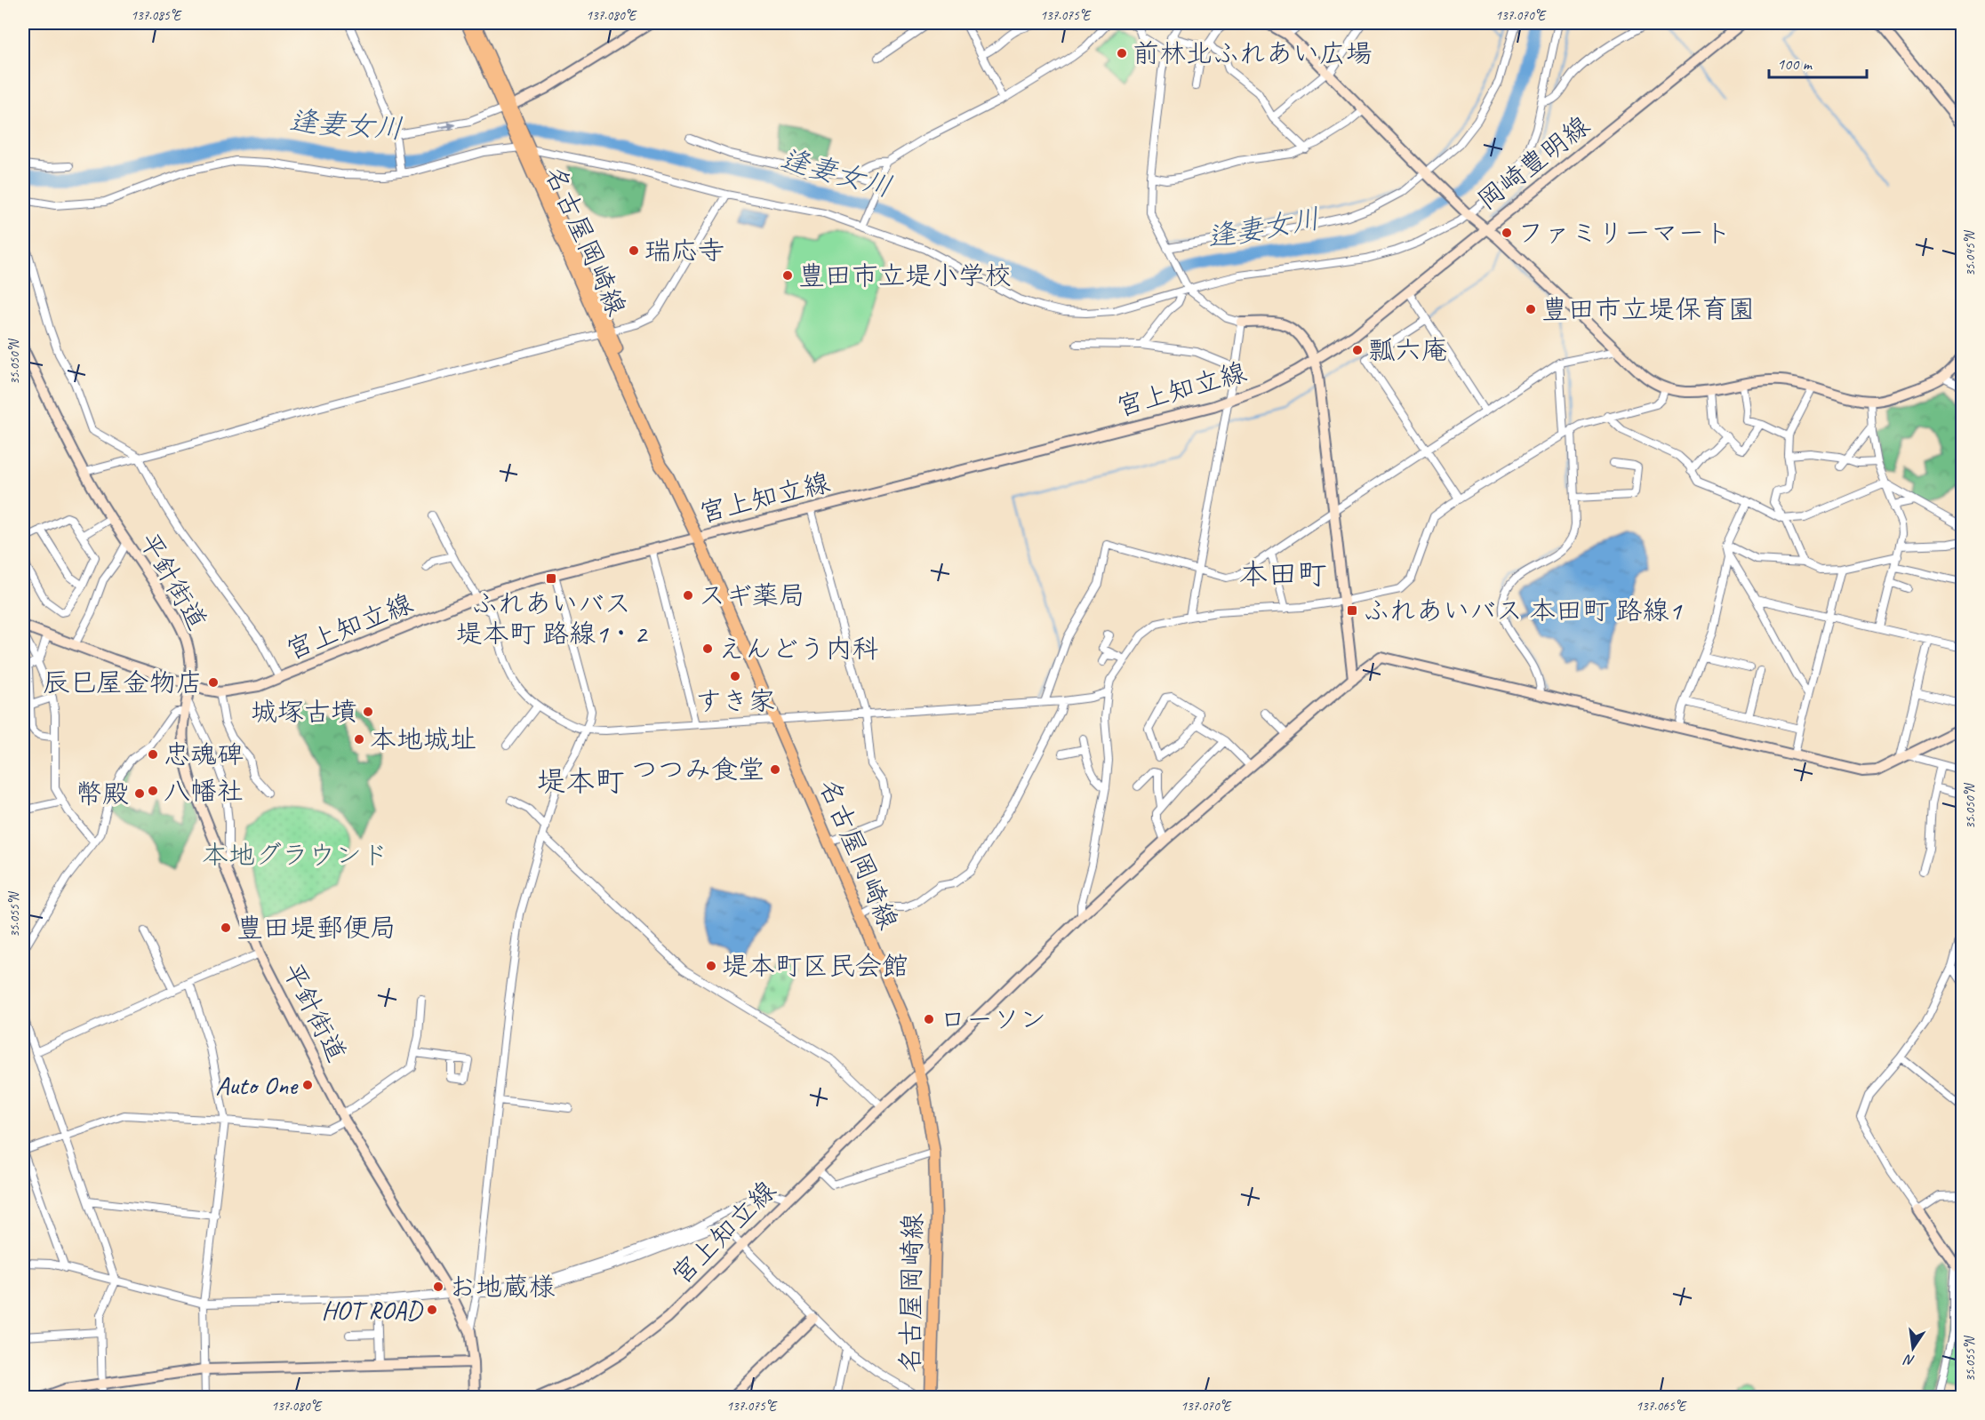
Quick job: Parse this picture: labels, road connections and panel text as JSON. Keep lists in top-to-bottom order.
{
  "streets": {
    "main road": ["名古屋岡崎線"],
    "street": ["岡崎豊明線", "宮上知立線", "平針街道"]
  },
  "crossings": [
    ["岡崎豊明線", "宮上知立線"],
    ["名古屋岡崎線", "宮上知立線"],
    ["宮上知立線", "平針街道"]
  ],
  "districts": ["本田町", "堤本町"],
  "water": ["逢妻女川"],
  "parks": ["本地グラウンド"],
  "places": {
    "other": [
      "前林北ふれあい広場",
      "ファミリーマート",
      "瑞応寺",
      "豊田市立堤小学校",
      "豊田市立堤保育園",
      "瓢六庵",
      "スギ薬局",
      "えんどう内科",
      "すき家",
      "辰巳屋金物店",
      "城塚古墳",
      "本地城址",
      "忠魂碑",
      "つつみ食堂",
      "八幡社",
      "幣殿",
      "豊田堤郵便局",
      "堤本町区民会館",
      "ローソン",
      "Auto One",
      "お地蔵様",
      "HOT ROAD"
    ],
    "transit": ["ふれあいバス 堤本町 路線1・2", "ふれあいバス 本田町 路線1"]
  },
  "scale_bar": "100 m",
  "north": "bottom",
  "coordinates": [
    "137.085°E",
    "137.080°E",
    "137.075°E",
    "137.070°E",
    "35.045°N",
    "35.050°N",
    "35.055°N",
    "137.065°E"
  ]
}
